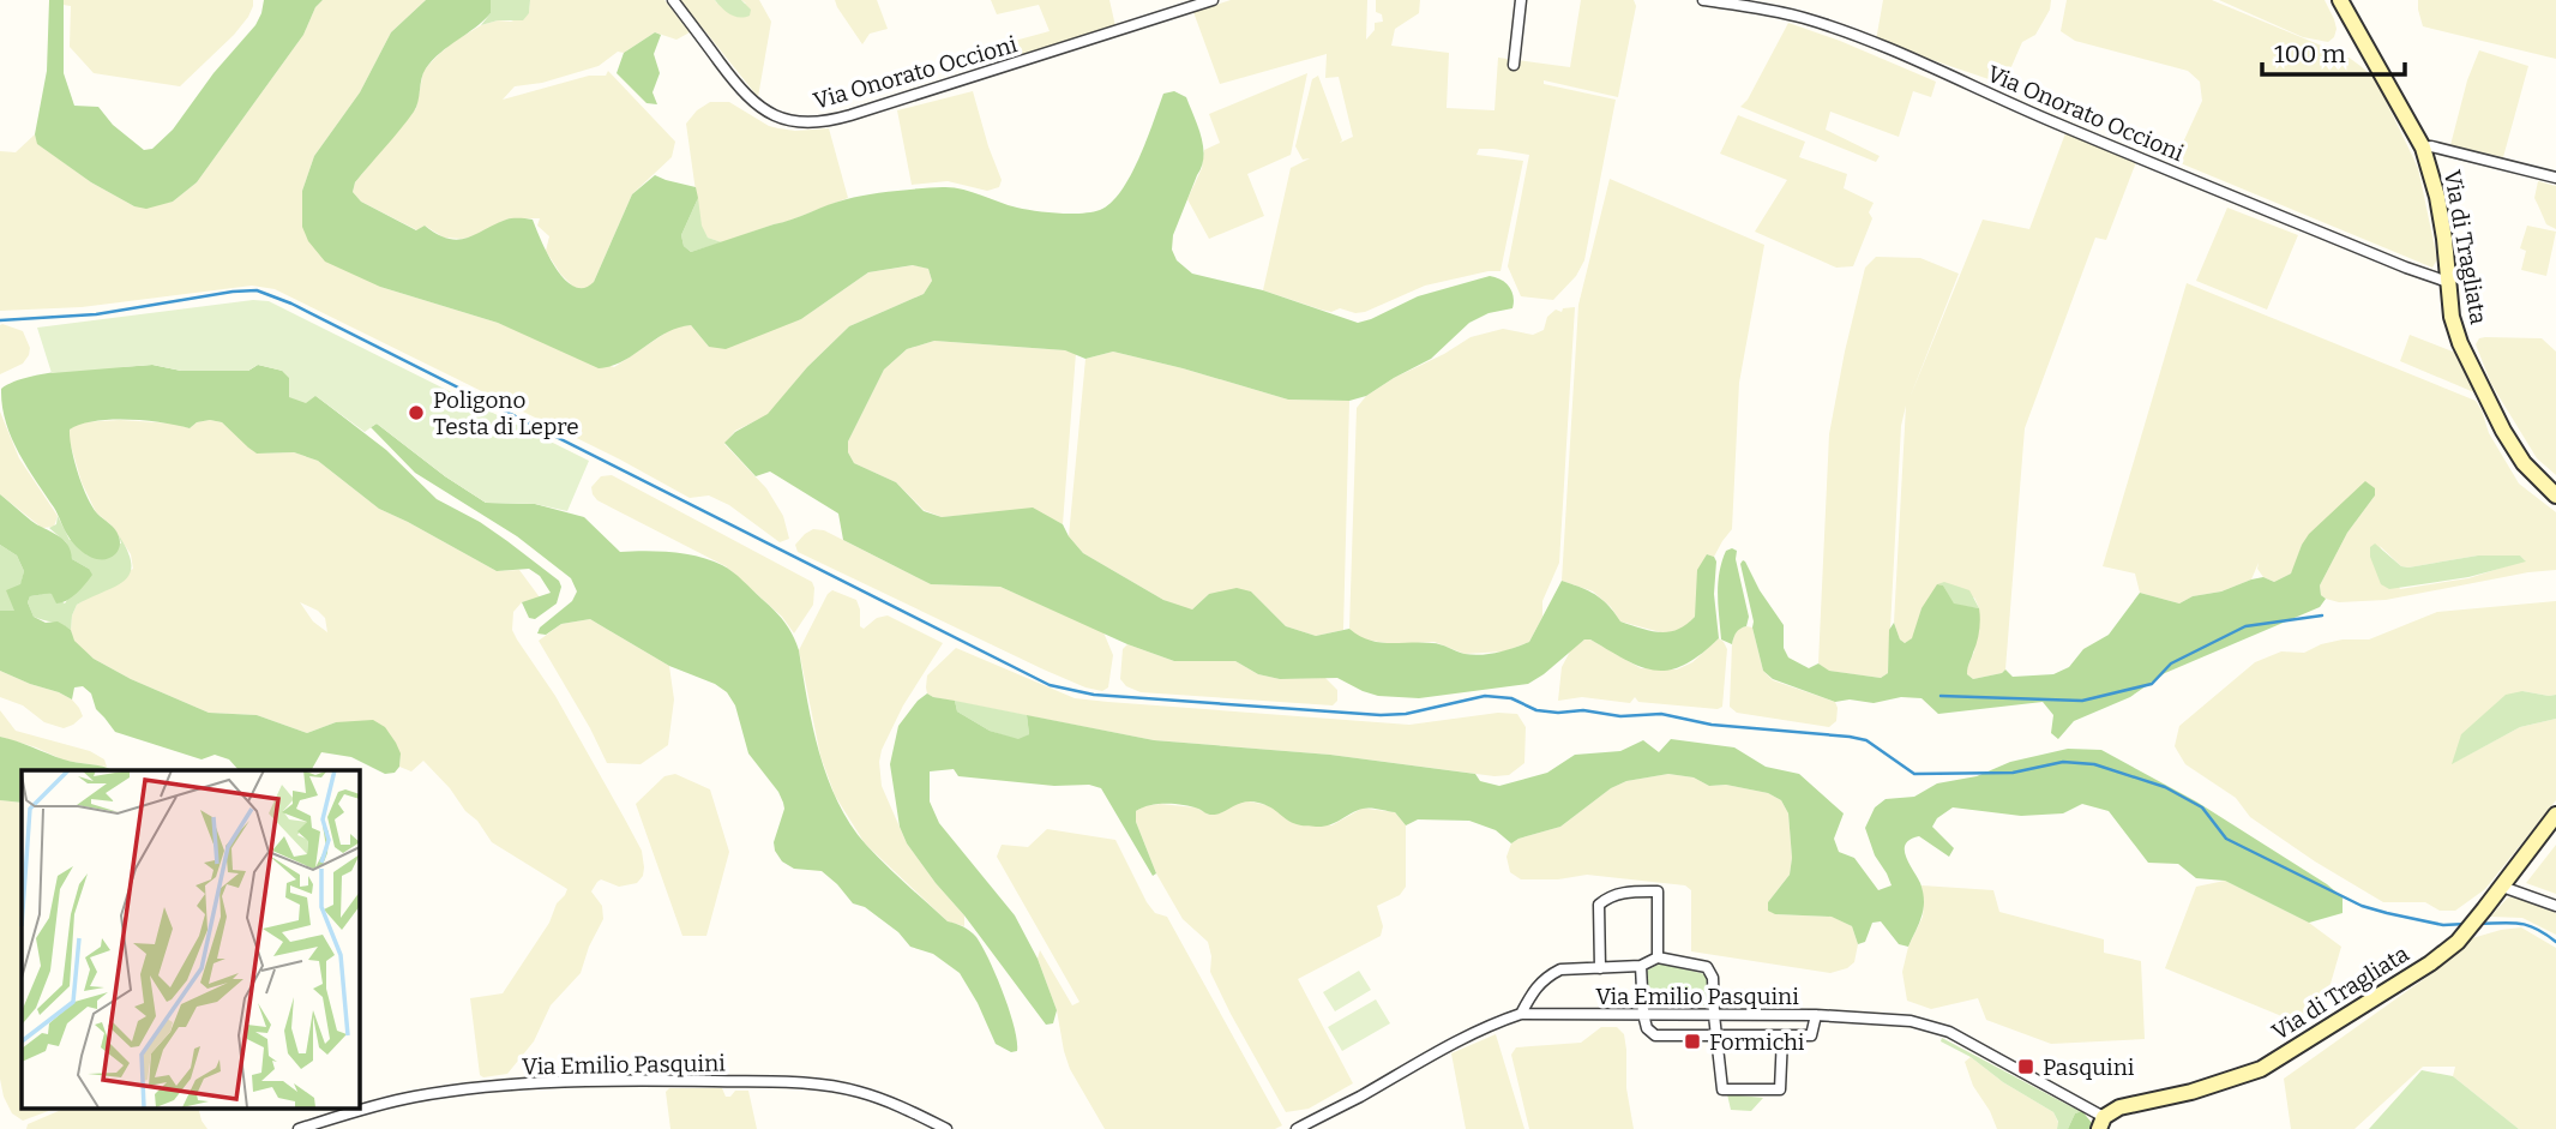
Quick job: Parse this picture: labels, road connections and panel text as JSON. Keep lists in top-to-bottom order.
{
  "streets": {
    "street": ["Via Onorato Occioni", "Via di Tragliata", "Via Emilio Pasquini"]
  },
  "crossings": [
    ["Via Onorato Occioni", "Via di Tragliata"],
    ["Via di Tragliata", "Via Emilio Pasquini"]
  ],
  "places": {
    "other": ["Poligono Testa di Lepre"],
    "transit": ["Formichi", "Pasquini"]
  },
  "scale_bar": "100 m"
}
